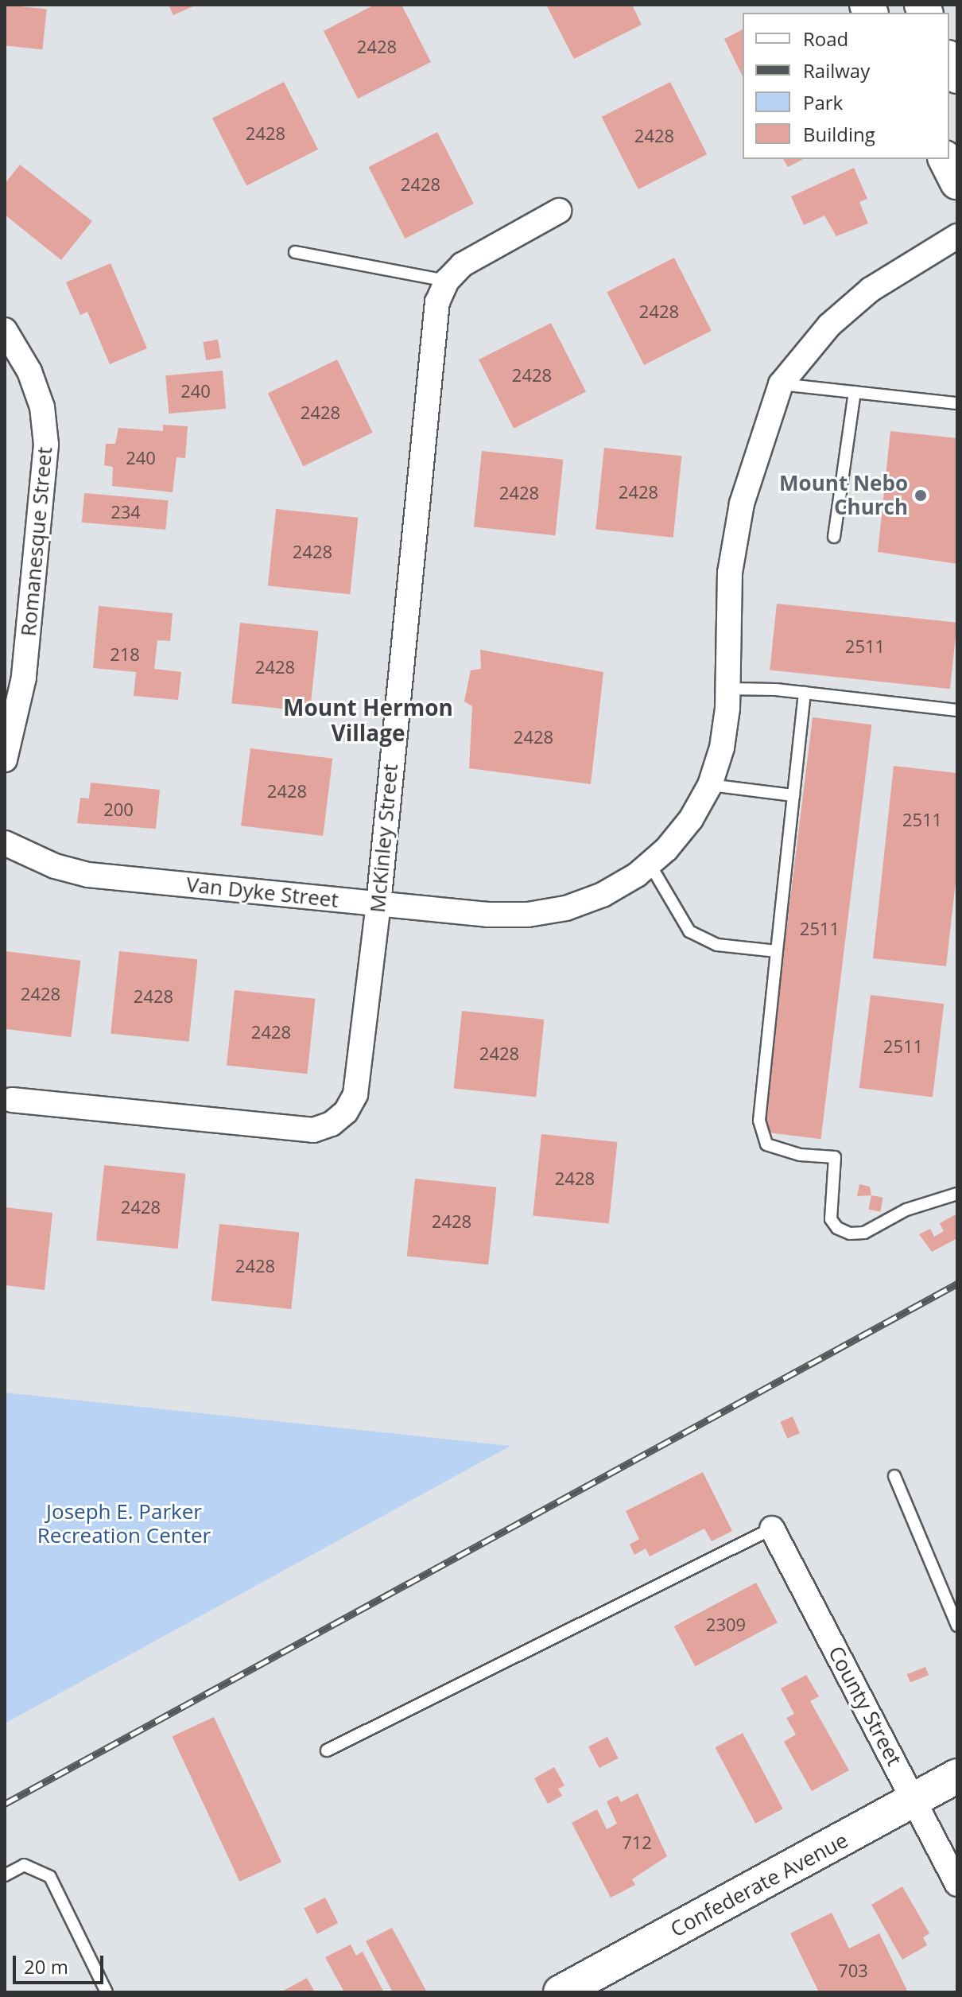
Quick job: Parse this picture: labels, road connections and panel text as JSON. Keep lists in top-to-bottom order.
{
  "streets": {
    "main road": ["Confederate Avenue"],
    "street": [
      "Romanesque Street",
      "McKinley Street",
      "Van Dyke Street",
      "County Street"
    ]
  },
  "crossings": [
    ["McKinley Street", "Van Dyke Street"],
    ["County Street", "Confederate Avenue"]
  ],
  "districts": ["Mount Hermon Village"],
  "parks": ["Joseph E. Parker Recreation Center"],
  "places": ["Mount Nebo Church"],
  "house_numbers": [
    "2428",
    "2428",
    "2428",
    "2428",
    "2428",
    "2428",
    "240",
    "2428",
    "240",
    "2428",
    "2428",
    "234",
    "2428",
    "2511",
    "218",
    "2428",
    "2428",
    "2428",
    "200",
    "2511",
    "2511",
    "2428",
    "2428",
    "2428",
    "2511",
    "2428",
    "2428",
    "2428",
    "2428",
    "2428",
    "2309",
    "712",
    "703"
  ],
  "legend": [
    "Road",
    "Railway",
    "Park",
    "Building"
  ],
  "scale_bar": "20 m"
}
